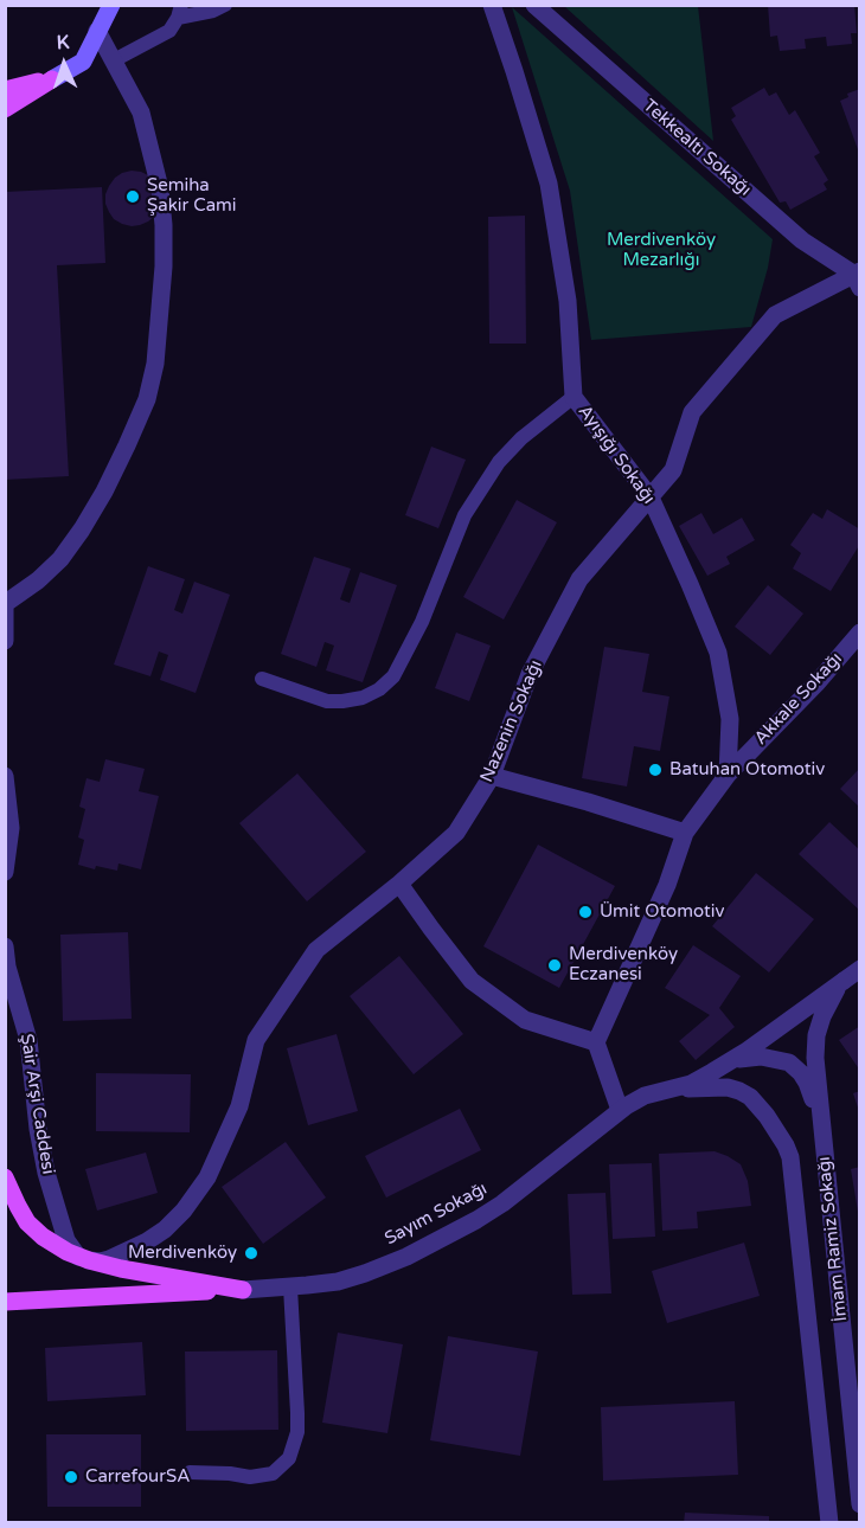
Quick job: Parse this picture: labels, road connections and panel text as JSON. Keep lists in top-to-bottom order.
{
  "streets": {
    "main road": ["Sayım Sokağı"],
    "street": [
      "Tekkealtı Sokağı",
      "Ayışığı Sokağı",
      "Akkale Sokağı",
      "Nazenin Sokağı",
      "Şair Arşi Caddesi",
      "İmam Ramiz Sokağı"
    ]
  },
  "crossings": [
    ["Tekkealtı Sokağı", "Nazenin Sokağı"],
    ["Ayışığı Sokağı", "Akkale Sokağı"],
    ["Ayışığı Sokağı", "Nazenin Sokağı"],
    ["Nazenin Sokağı", "Şair Arşi Caddesi"],
    ["Sayım Sokağı", "İmam Ramiz Sokağı"]
  ],
  "parks": ["Merdivenköy Mezarlığı"],
  "places": [
    "Semiha Şakir Cami",
    "Batuhan Otomotiv",
    "Ümit Otomotiv",
    "Merdivenköy Eczanesi",
    "Merdivenköy",
    "CarrefourSA"
  ],
  "north": "top"
}
